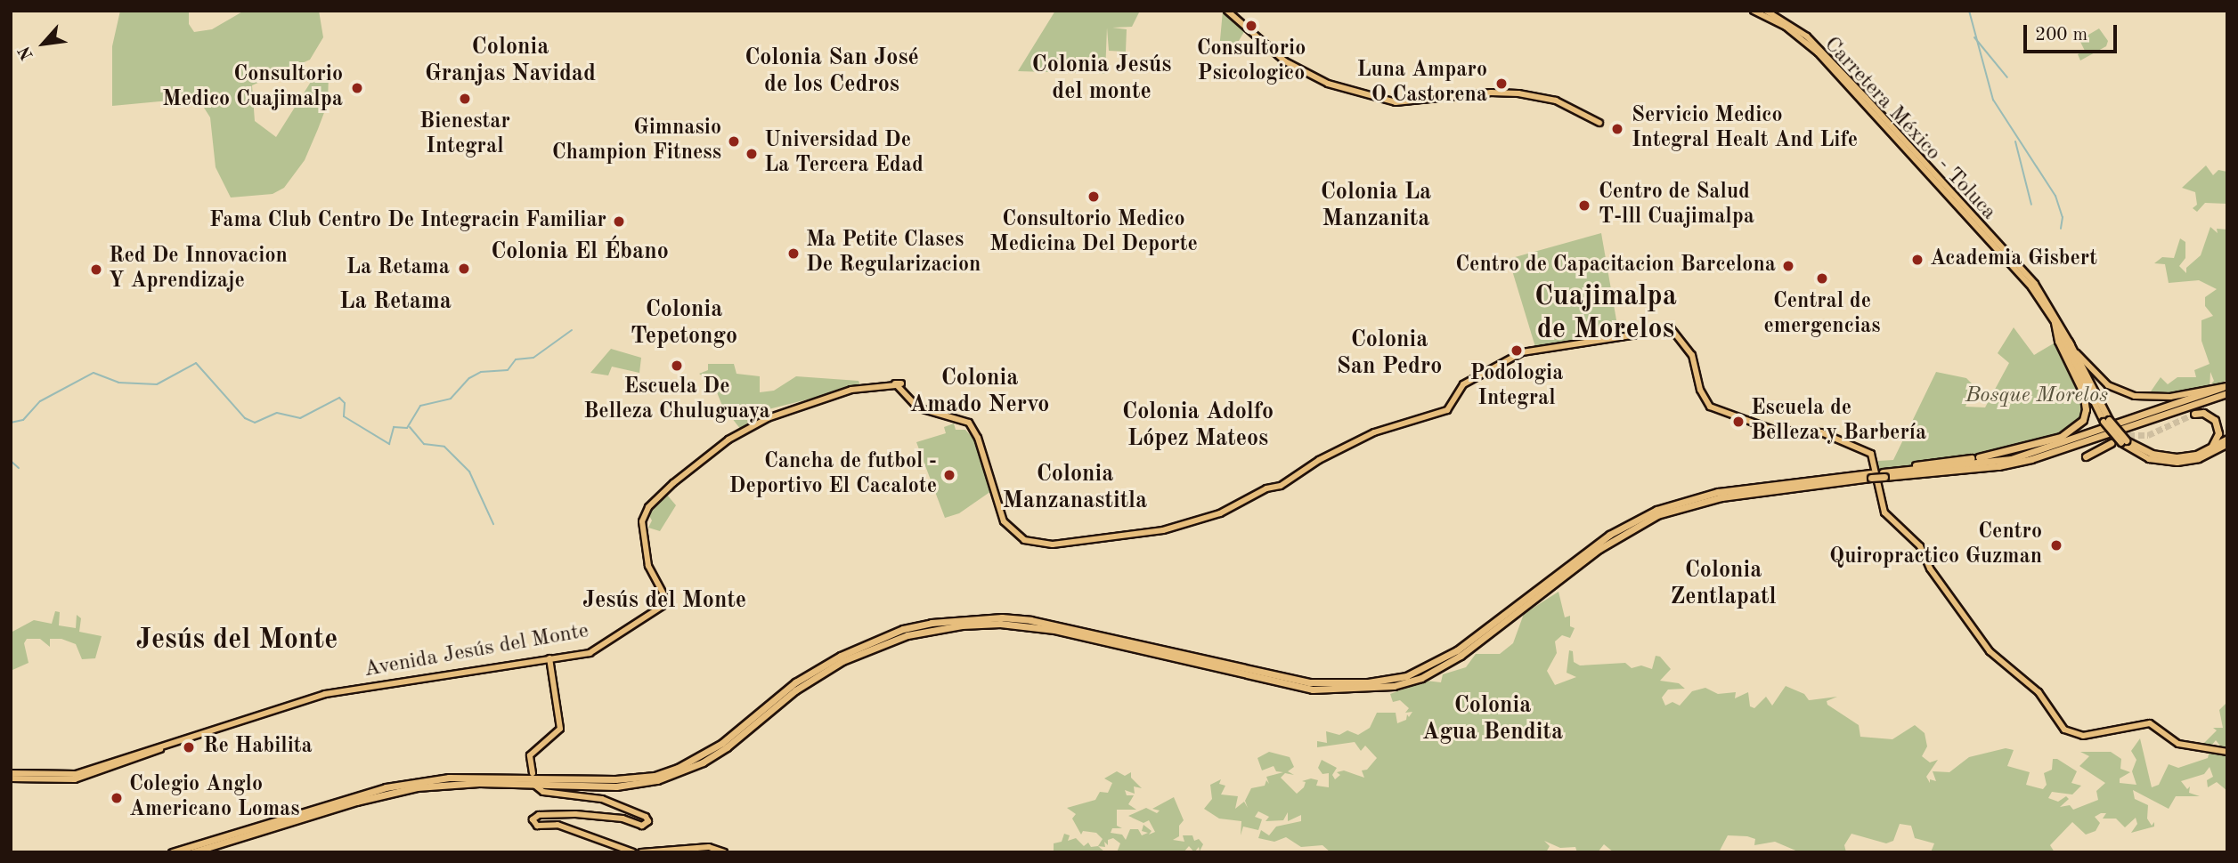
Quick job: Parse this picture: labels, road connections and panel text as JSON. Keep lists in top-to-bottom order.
{
  "streets": {
    "main road": ["Carretera México - Toluca", "Avenida Jesús del Monte"]
  },
  "districts": [
    "Colonia Granjas Navidad",
    "Colonia San José de los Cedros",
    "Colonia Jesús del monte",
    "Colonia La Manzanita",
    "Colonia El Ébano",
    "Cuajimalpa de Morelos",
    "La Retama",
    "Colonia Tepetongo",
    "Colonia San Pedro",
    "Colonia Amado Nervo",
    "Colonia Adolfo López Mateos",
    "Colonia Manzanastitla",
    "Colonia Zentlapatl",
    "Jesús del Monte",
    "Jesús del Monte",
    "Colonia Agua Bendita"
  ],
  "parks": ["Bosque Morelos"],
  "places": [
    "Consultorio Psicologico",
    "Luna Amparo O Castorena",
    "Consultorio Medico Cuajimalpa",
    "Bienestar Integral",
    "Servicio Medico Integral Healt And Life",
    "Gimnasio Champion Fitness",
    "Universidad De La Tercera Edad",
    "Consultorio Medico Medicina Del Deporte",
    "Centro de Salud T-lll Cuajimalpa",
    "Fama Club Centro De Integracin Familiar",
    "Ma Petite Clases De Regularizacion",
    "Academia Gisbert",
    "Centro de Capacitacion Barcelona",
    "La Retama",
    "Red De Innovacion Y Aprendizaje",
    "Central de emergencias",
    "Podologia Integral",
    "Escuela De Belleza Chuluguaya",
    "Escuela de Belleza y Barbería",
    "Cancha de futbol - Deportivo El Cacalote",
    "Centro Quiropractico Guzman",
    "Re Habilita",
    "Colegio Anglo Americano Lomas"
  ],
  "scale_bar": "200 m",
  "north": "bottom left"
}
